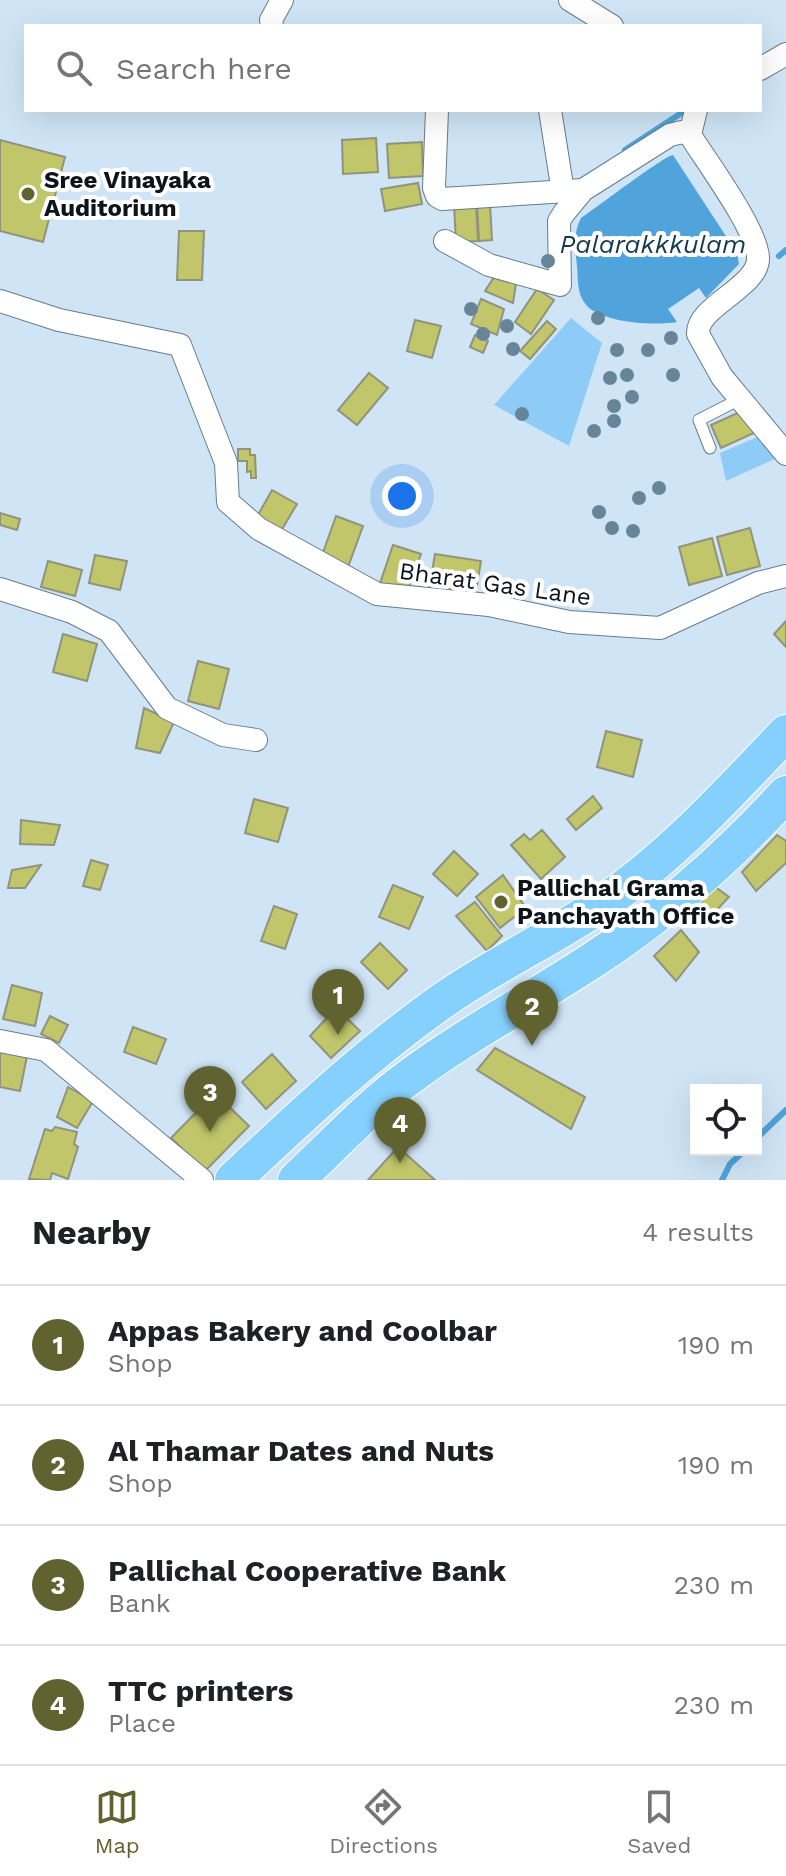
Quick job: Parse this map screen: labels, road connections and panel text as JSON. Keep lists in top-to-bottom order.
{
  "streets": {
    "street": ["Bharat Gas Lane"]
  },
  "water": ["Palarakkkulam"],
  "places": ["Sree Vinayaka Auditorium", "Pallichal Grama Panchayath Office"],
  "page": {
    "search": "Search here",
    "pins": [
      "1",
      "2",
      "3",
      "4"
    ],
    "heading": ["Nearby", "4 results"],
    "list": [
      {
        "mark": "1",
        "name": "Appas Bakery and Coolbar",
        "note": "Shop",
        "value": "190 m"
      },
      {
        "mark": "2",
        "name": "Al Thamar Dates and Nuts",
        "note": "Shop",
        "value": "190 m"
      },
      {
        "mark": "3",
        "name": "Pallichal Cooperative Bank",
        "note": "Bank",
        "value": "230 m"
      },
      {
        "mark": "4",
        "name": "TTC printers",
        "note": "Place",
        "value": "230 m"
      }
    ],
    "nav": ["Map", "Directions", "Saved"]
  }
}
